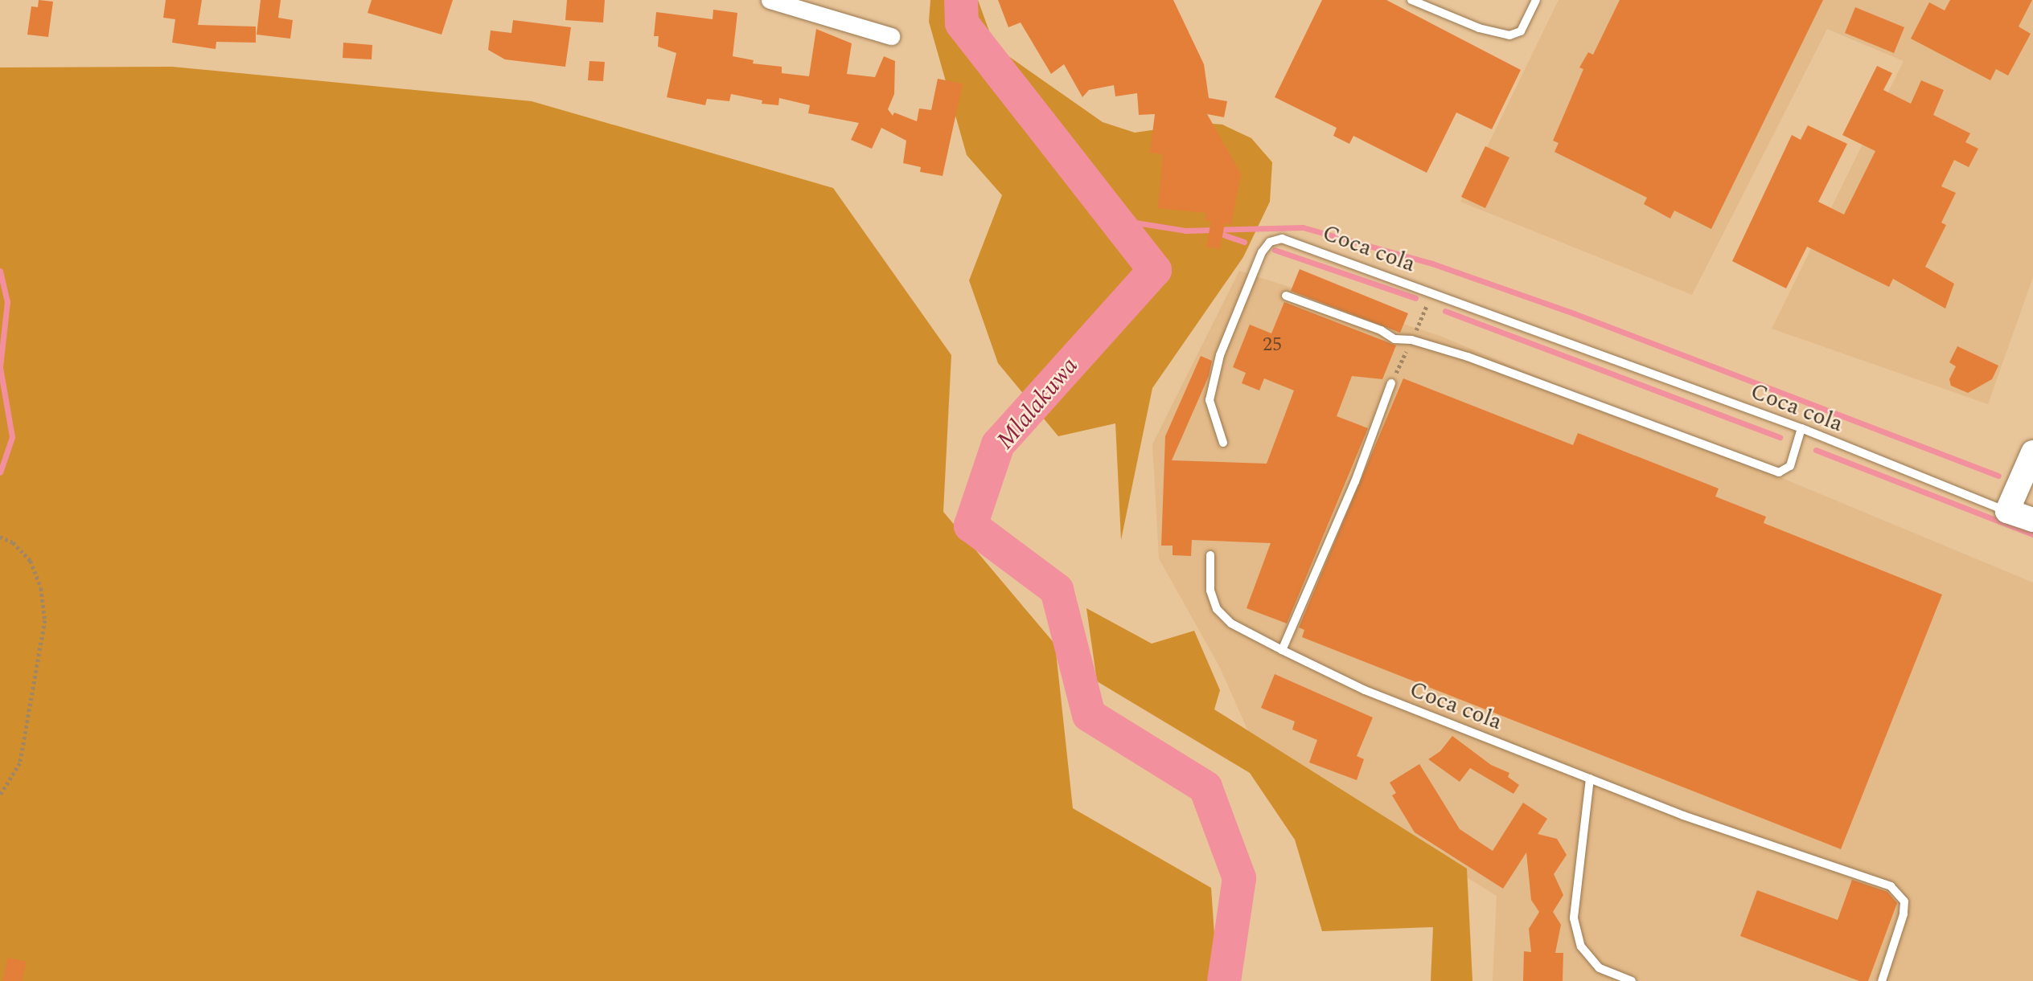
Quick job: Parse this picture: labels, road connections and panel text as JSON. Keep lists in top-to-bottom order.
{
  "streets": {
    "lane": ["Coca cola"]
  },
  "water": ["Mlalakuwa"],
  "house_numbers": ["25"]
}
